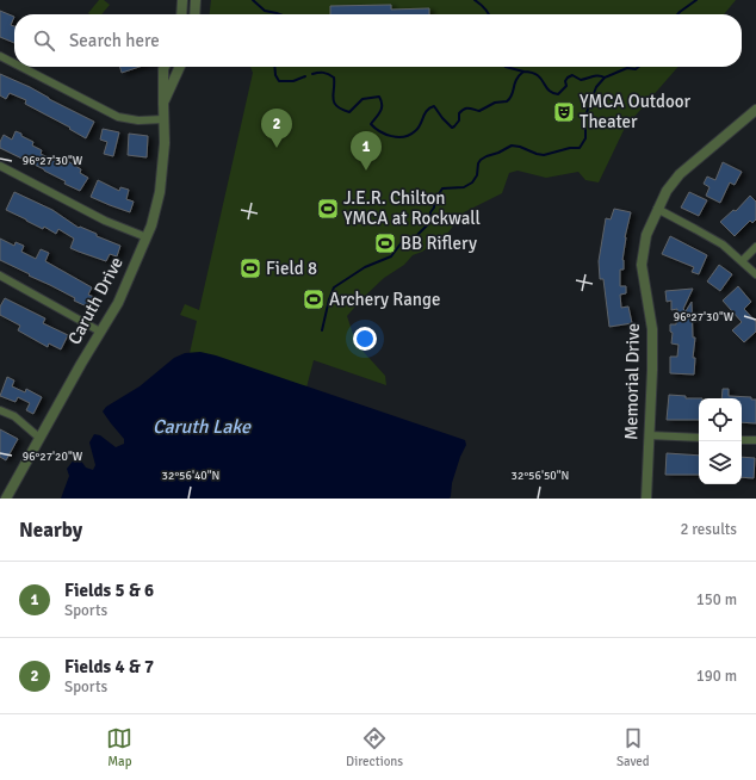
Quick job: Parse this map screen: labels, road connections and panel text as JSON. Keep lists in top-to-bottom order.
{
  "streets": {
    "street": ["Caruth Drive", "Memorial Drive"]
  },
  "water": ["Caruth Lake"],
  "places": {
    "theatre": ["YMCA Outdoor Theater"],
    "sports": [
      "J.E.R. Chilton YMCA at Rockwall",
      "BB Riflery",
      "Field 8",
      "Archery Range"
    ]
  },
  "page": {
    "search": "Search here",
    "pins": ["2", "1"],
    "heading": ["Nearby", "2 results"],
    "list": [
      {
        "mark": "1",
        "name": "Fields 5 & 6",
        "note": "Sports",
        "value": "150 m"
      },
      {
        "mark": "2",
        "name": "Fields 4 & 7",
        "note": "Sports",
        "value": "190 m"
      }
    ],
    "nav": ["Map", "Directions", "Saved"]
  },
  "coordinates": [
    "96°27'30\"W",
    "96°27'20\"W",
    "32°56'40\"N",
    "32°56'50\"N"
  ]
}
